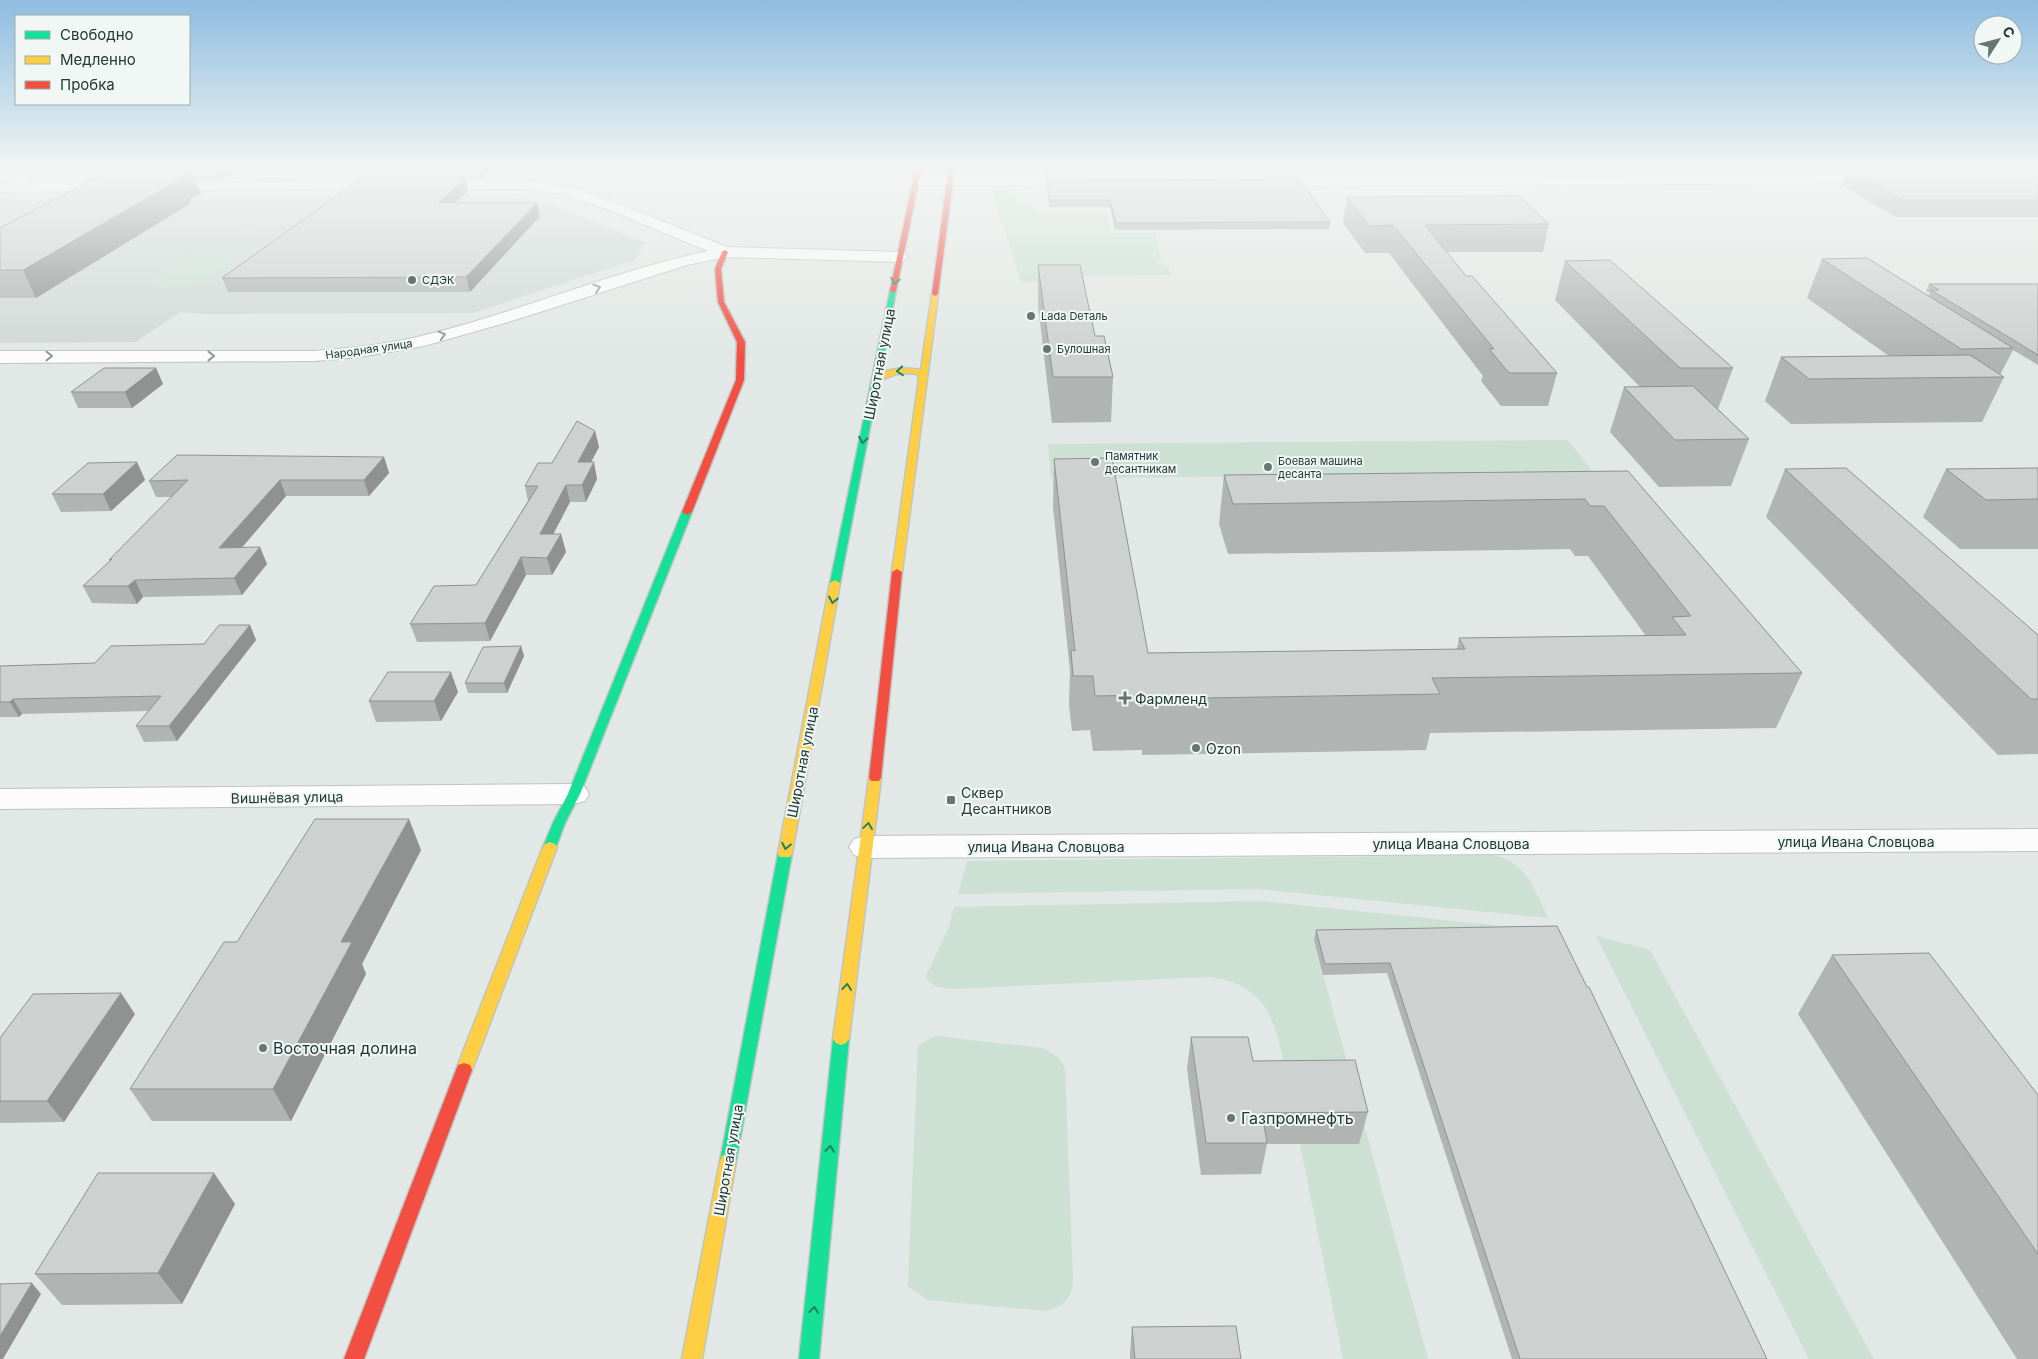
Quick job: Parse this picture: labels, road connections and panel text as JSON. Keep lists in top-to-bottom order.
{
  "streets": {
    "main road": ["Широтная улица"],
    "street": ["Народная улица", "Вишнёвая улица", "улица Ивана Словцова"]
  },
  "crossings": [
    ["Народная улица", "Широтная улица"]
  ],
  "one_way": ["Народная улица"],
  "places": {
    "other": [
      "СДЭК",
      "Lada Dеталь",
      "Булошная",
      "Памятник десантникам",
      "Боевая машина десанта",
      "Ozon",
      "Восточная долина",
      "Газпромнефть"
    ],
    "health": ["Фармленд"],
    "transit": ["Сквер Десантников"]
  },
  "legend": ["Свободно", "Медленно", "Пробка"],
  "north": "top right"
}
